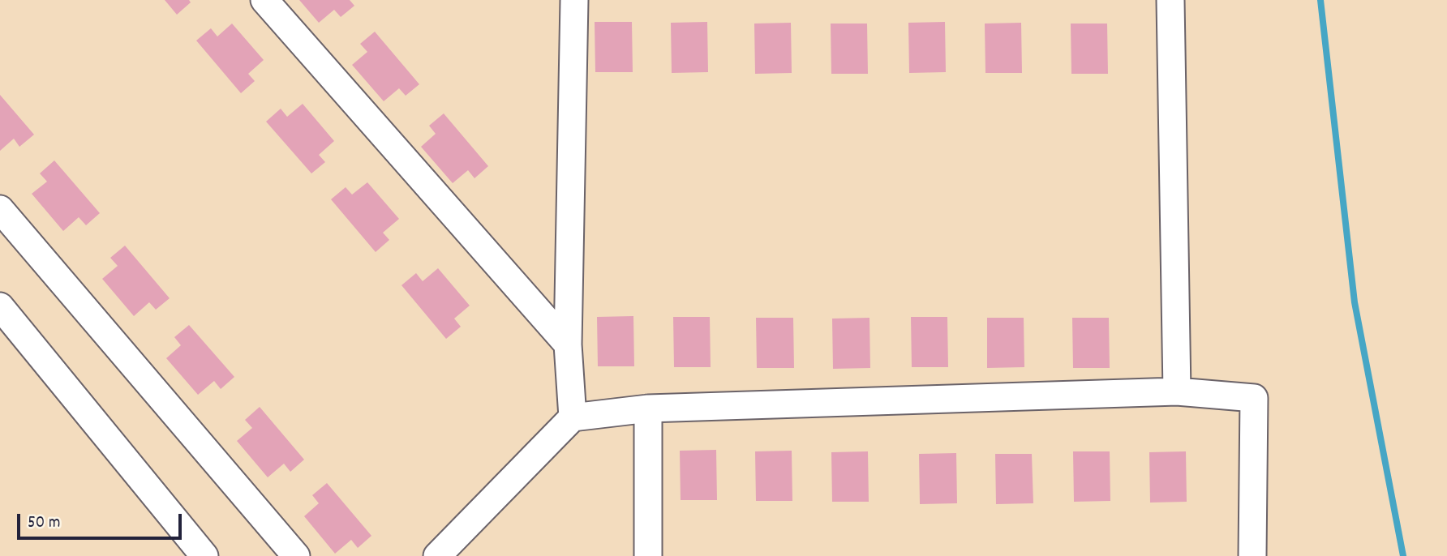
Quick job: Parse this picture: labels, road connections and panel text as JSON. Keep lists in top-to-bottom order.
{
  "scale_bar": "50 m"
}
